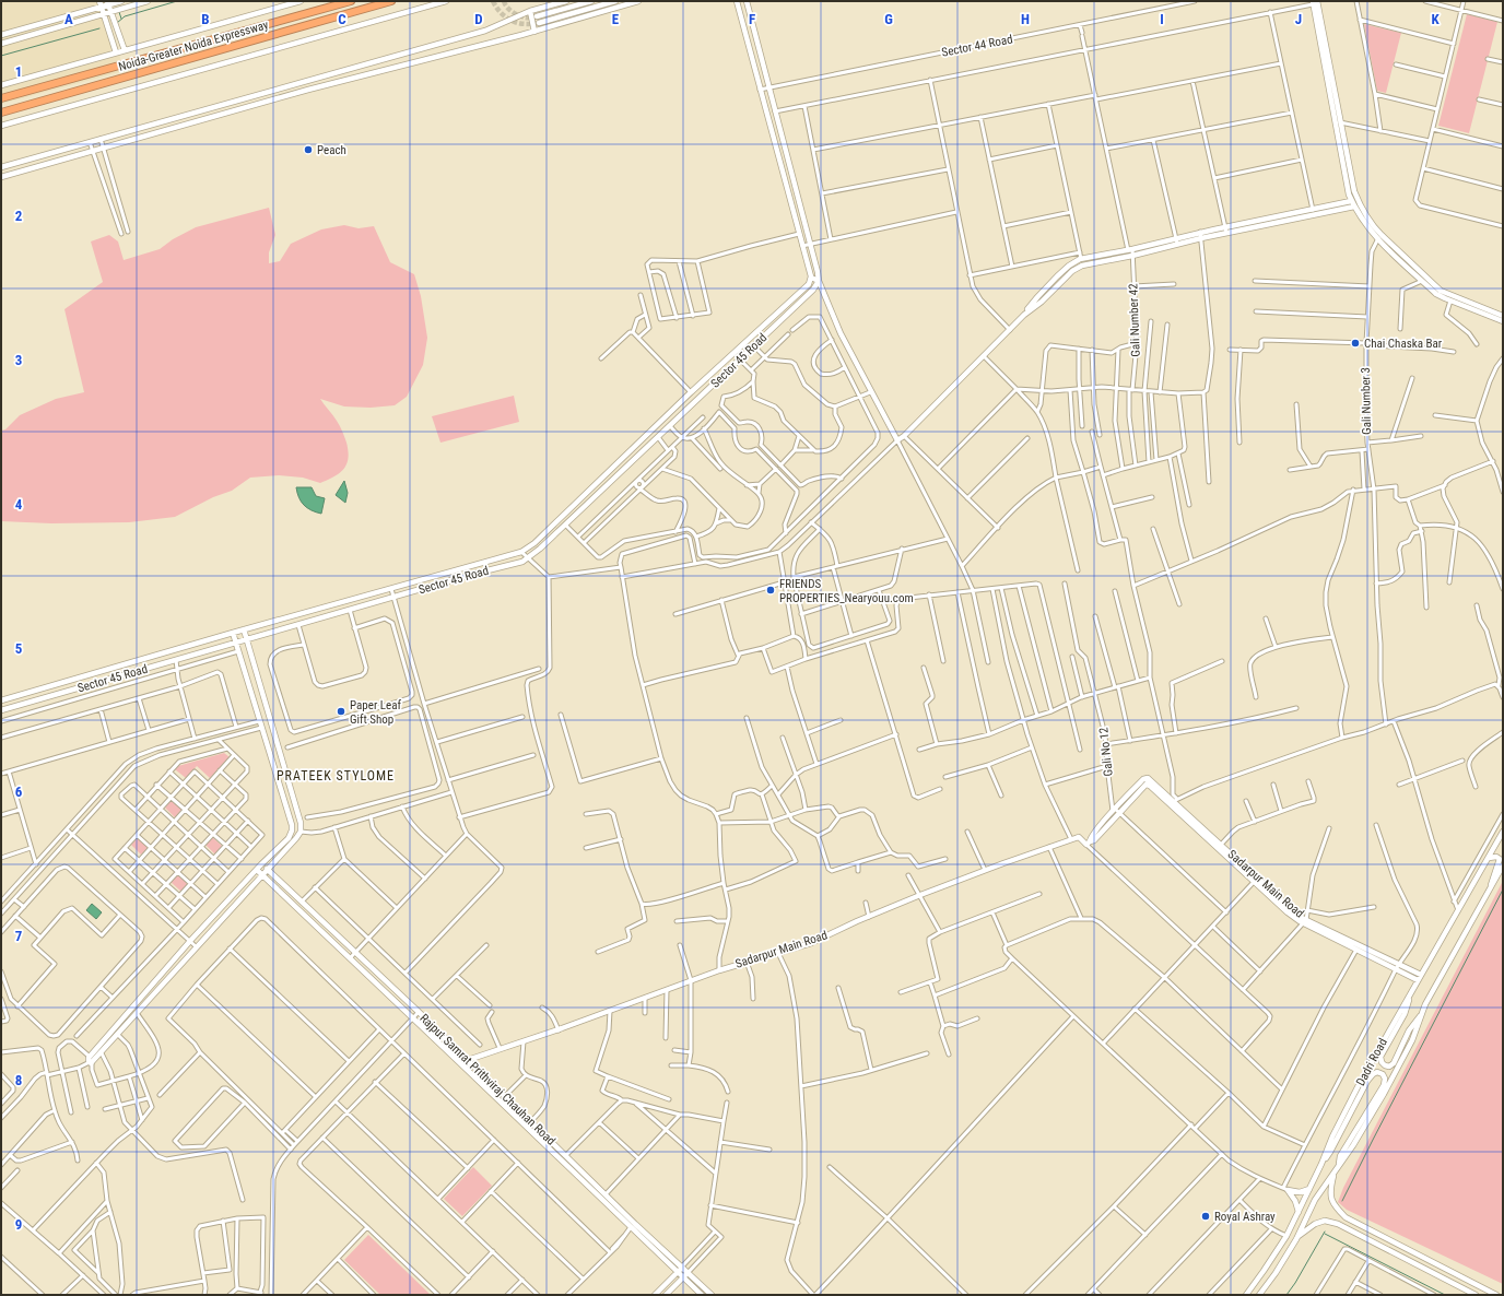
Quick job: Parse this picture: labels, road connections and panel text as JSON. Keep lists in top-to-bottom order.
{
  "streets": {
    "highway": ["Noida-Greater Noida Expressway"],
    "street": [
      "Sector 44 Road",
      "Gali Number 42",
      "Sector 45 Road",
      "Gali Number 3",
      "Gali No 12",
      "Sadarpur Main Road",
      "Dadri Road",
      "Rajput Samrat Prithviraj Chauhan Road"
    ]
  },
  "crossings": [
    ["Sector 44 Road", "Gali Number 42"],
    ["Sadarpur Main Road", "Dadri Road"],
    ["Sadarpur Main Road", "Rajput Samrat Prithviraj Chauhan Road"]
  ],
  "districts": ["PRATEEK STYLOME"],
  "places": [
    "Peach",
    "Chai Chaska Bar",
    "FRIENDS PROPERTIES_Nearyouu.com",
    "Paper Leaf Gift Shop",
    "Royal Ashray"
  ],
  "grid": {
    "columns": [
      "A",
      "B",
      "C",
      "D",
      "E",
      "F",
      "G",
      "H",
      "I",
      "J",
      "K"
    ],
    "rows": [
      "1",
      "2",
      "3",
      "4",
      "5",
      "6",
      "7",
      "8",
      "9"
    ]
  }
}
